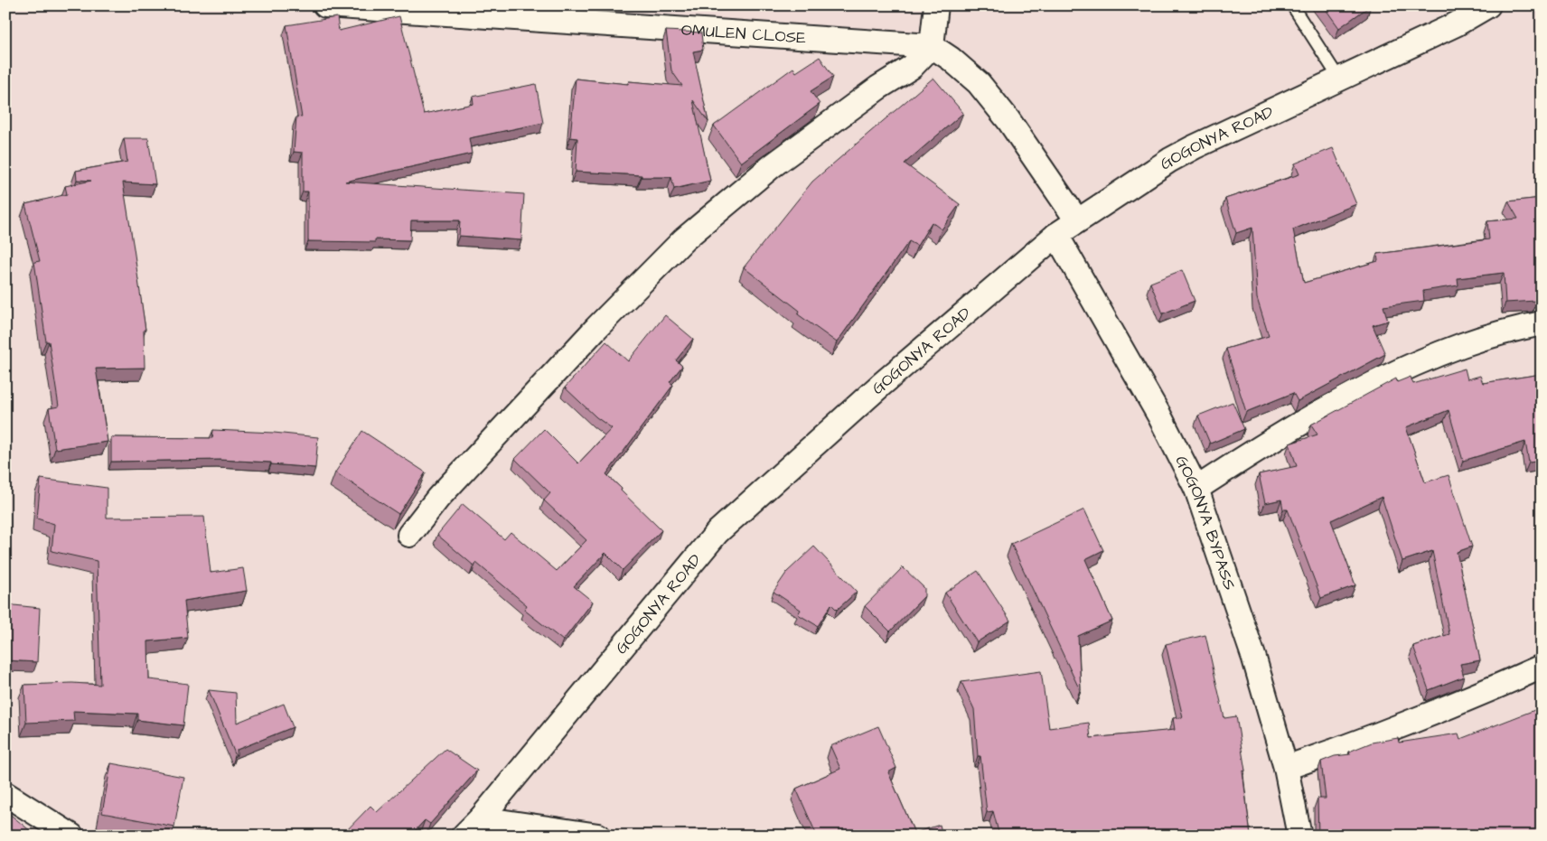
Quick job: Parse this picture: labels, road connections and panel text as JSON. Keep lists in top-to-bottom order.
{
  "streets": {
    "street": ["OMULEN CLOSE", "GOGONYA ROAD", "GOGONYA BYPASS"]
  },
  "crossings": [
    ["OMULEN CLOSE", "GOGONYA ROAD"],
    ["GOGONYA ROAD", "GOGONYA BYPASS"]
  ]
}
